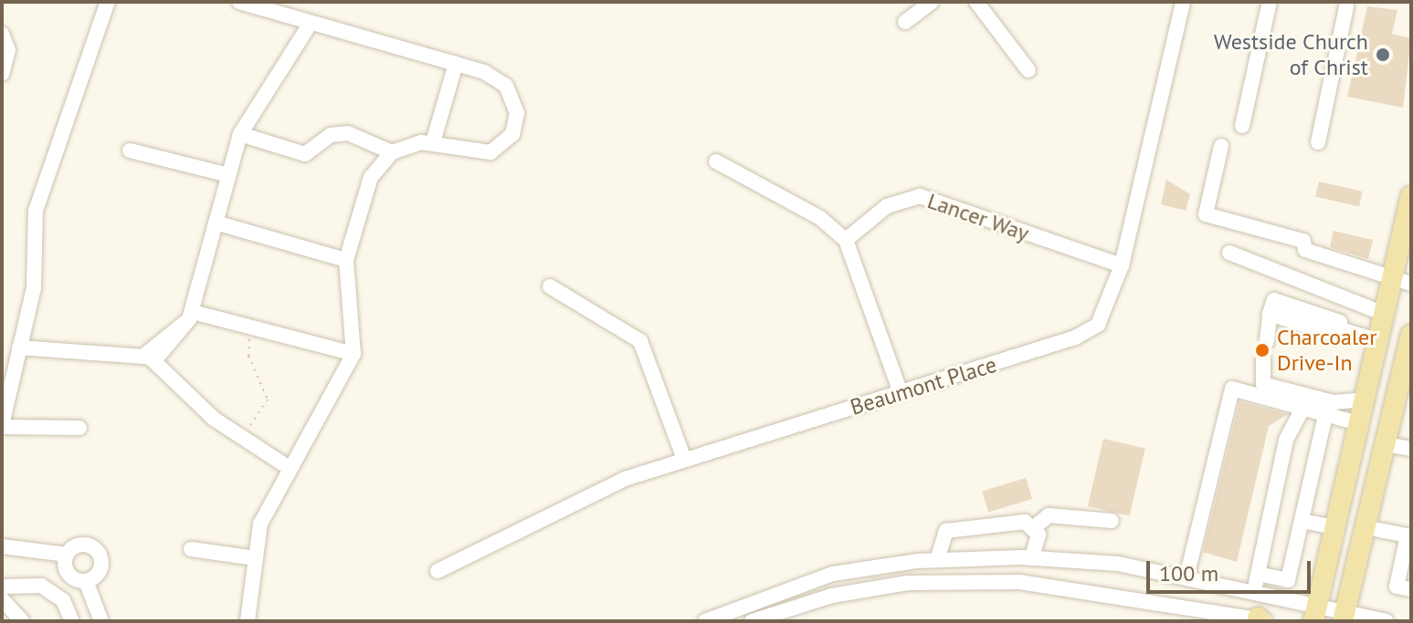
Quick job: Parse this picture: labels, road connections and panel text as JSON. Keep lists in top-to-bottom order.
{
  "streets": {
    "street": ["Lancer Way", "Beaumont Place"]
  },
  "crossings": [
    ["Lancer Way", "Beaumont Place"]
  ],
  "places": ["Westside Church of Christ", "Charcoaler Drive-In"],
  "scale_bar": "100 m"
}
